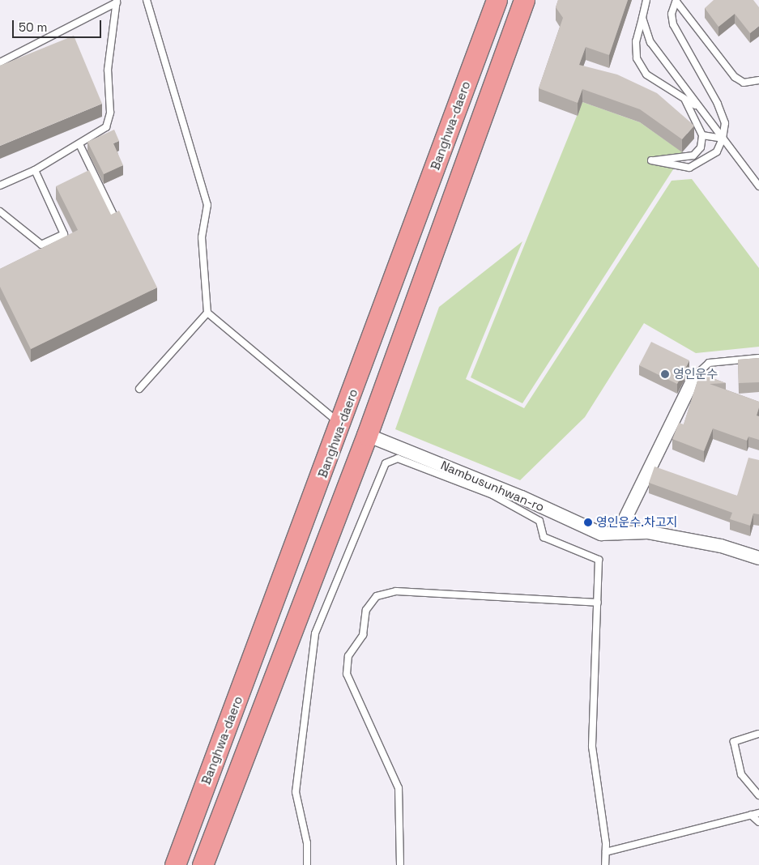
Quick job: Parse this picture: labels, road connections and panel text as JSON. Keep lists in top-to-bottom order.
{
  "streets": {
    "main road": ["Banghwa-daero"],
    "street": ["Nambusunhwan-ro"]
  },
  "places": ["영인운수", "영인운수.차고지"],
  "scale_bar": "50 m"
}
